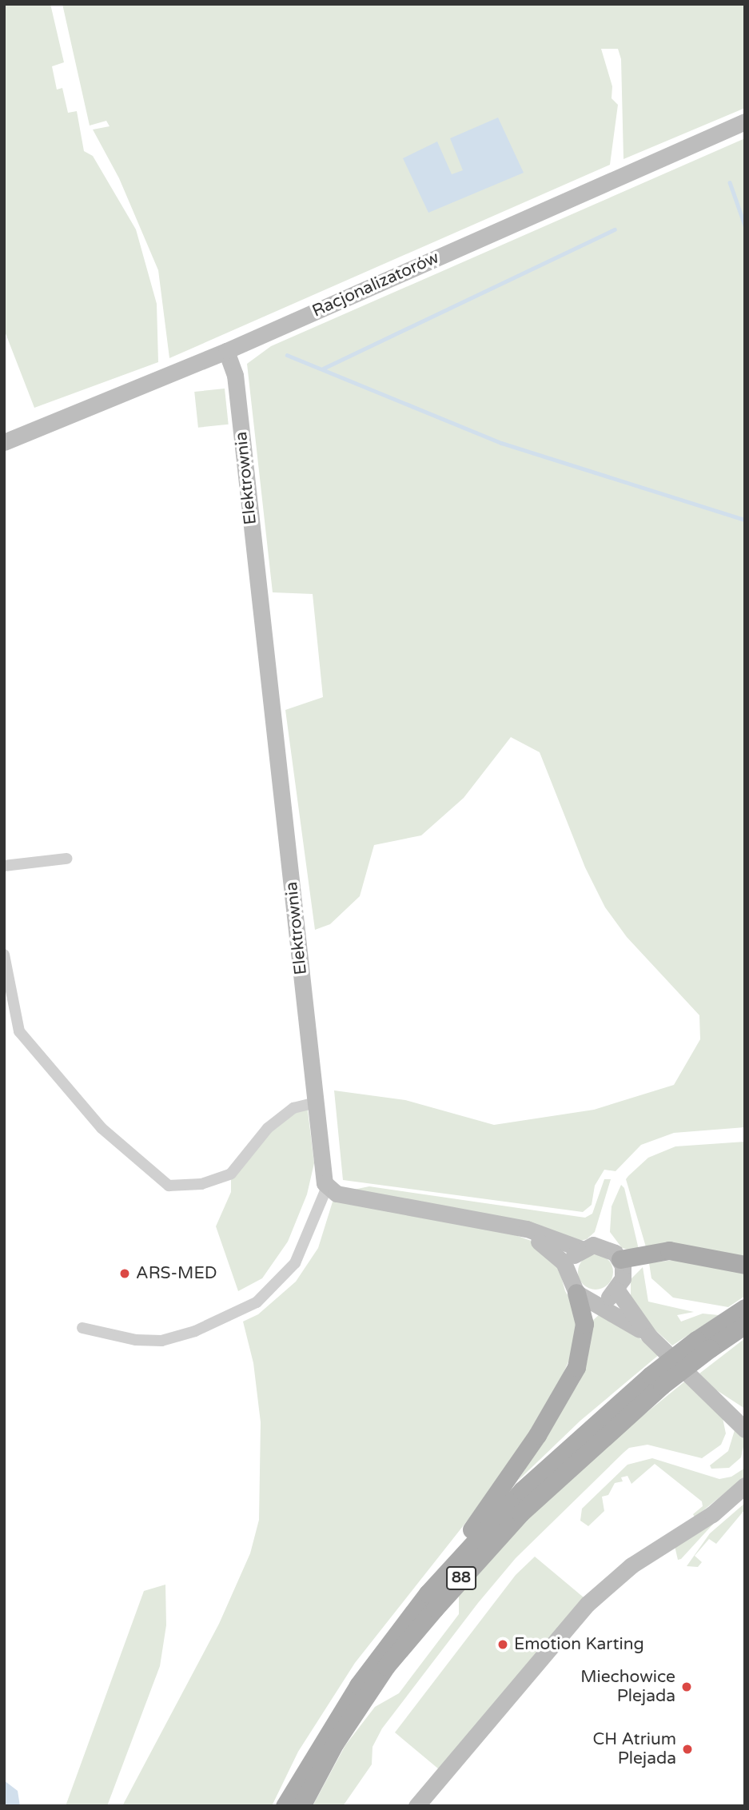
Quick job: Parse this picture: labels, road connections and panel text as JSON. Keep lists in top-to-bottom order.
{
  "streets": {
    "main road": ["88"],
    "street": ["Racjonalizatorów", "Elektrownia"]
  },
  "crossings": [
    ["Racjonalizatorów", "Elektrownia"]
  ],
  "places": [
    "ARS-MED",
    "Emotion Karting",
    "Miechowice Plejada",
    "CH Atrium Plejada"
  ]
}
